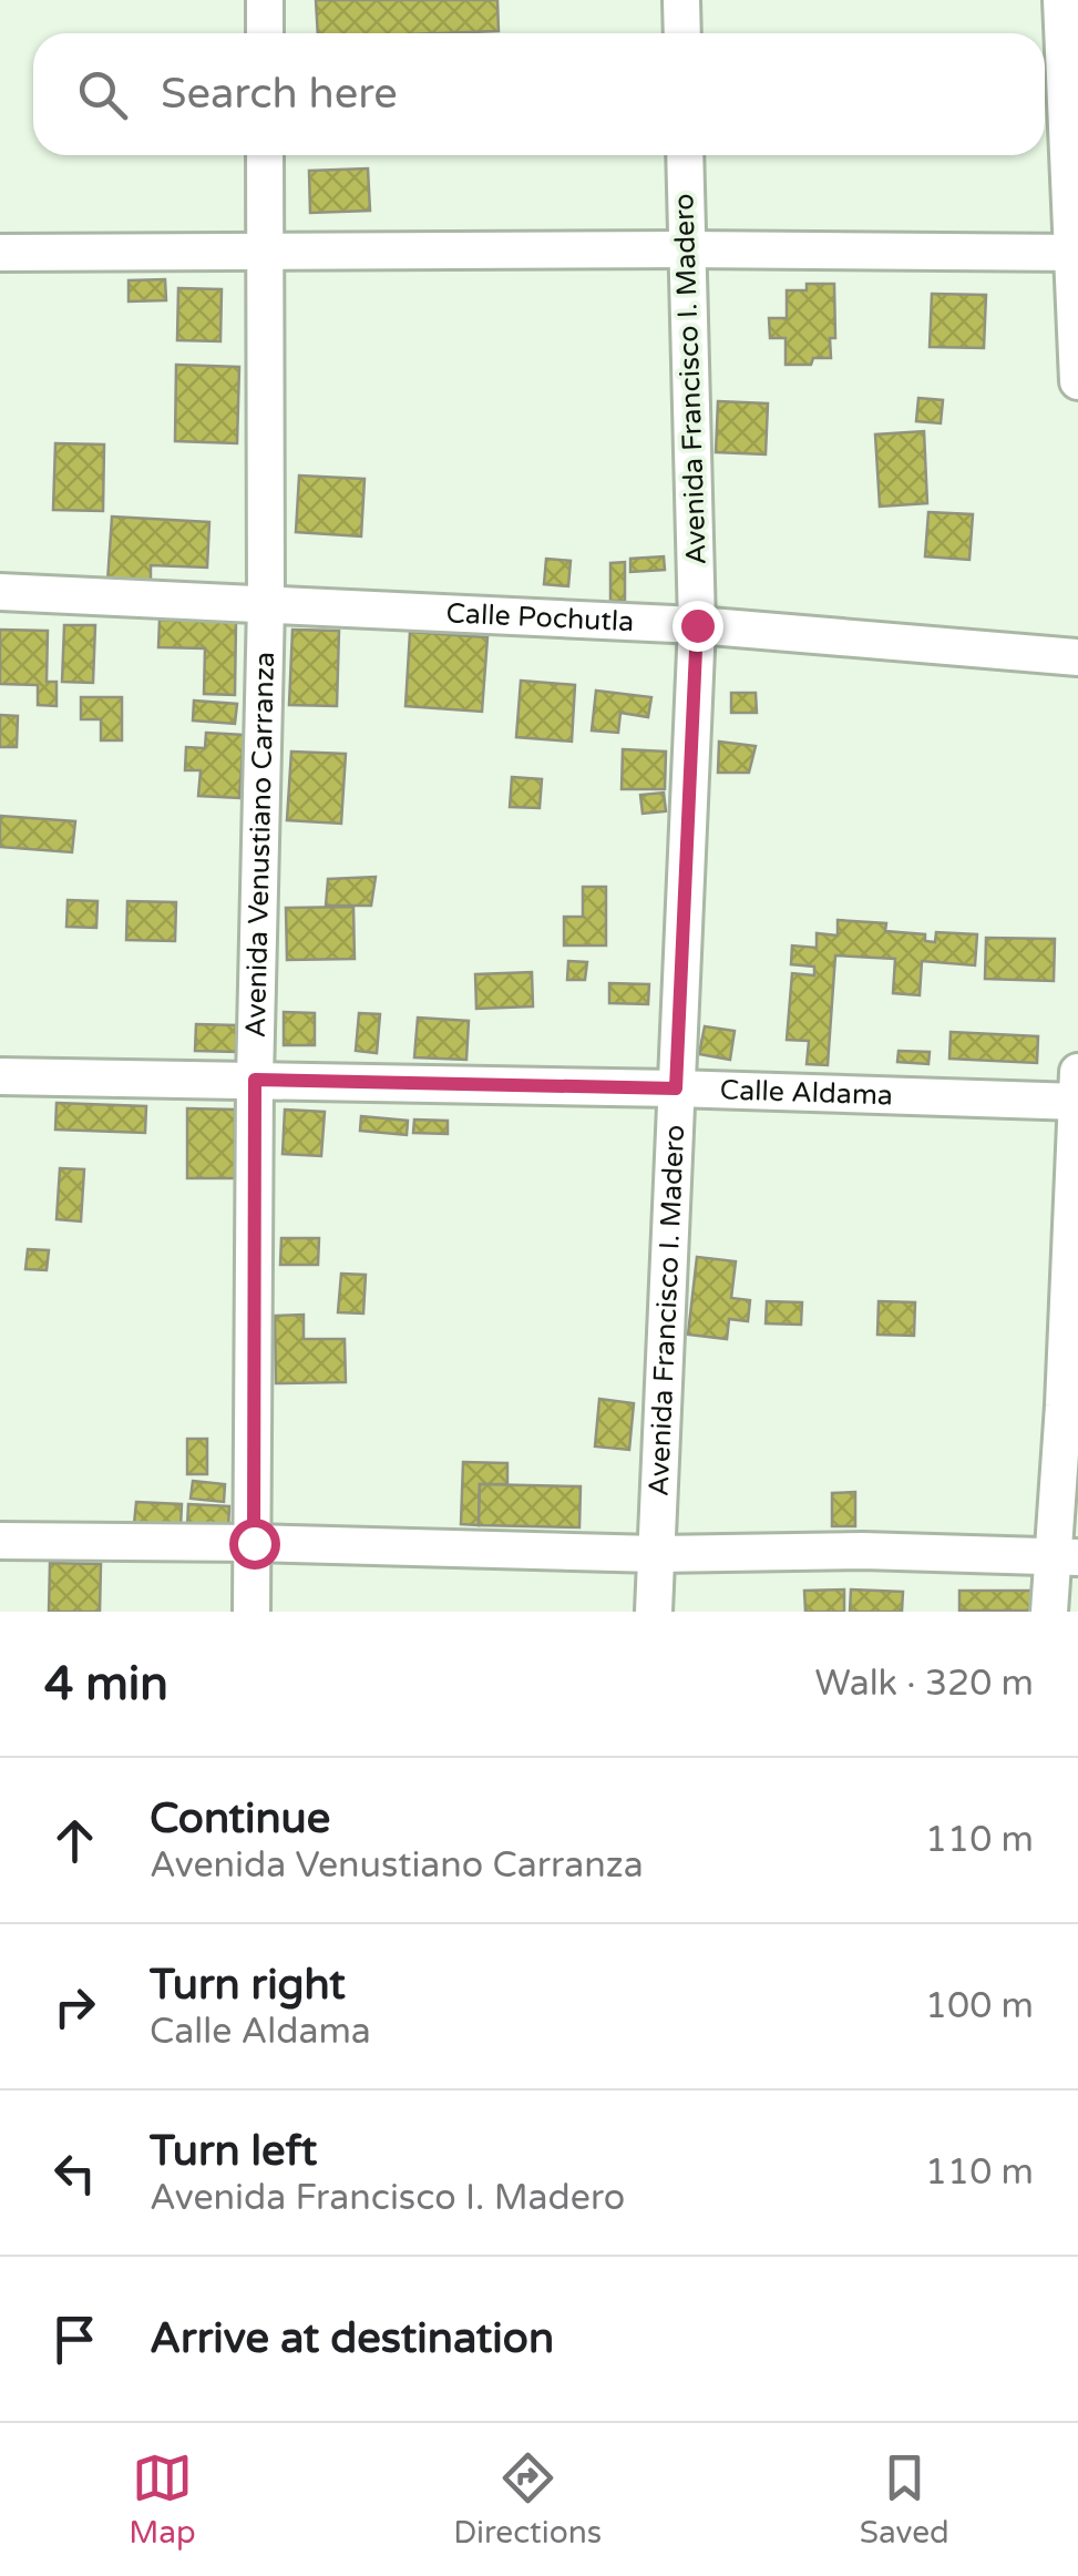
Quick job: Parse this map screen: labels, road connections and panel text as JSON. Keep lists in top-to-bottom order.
{
  "streets": {
    "street": [
      "Avenida Francisco I. Madero",
      "Calle Pochutla",
      "Avenida Venustiano Carranza",
      "Calle Aldama"
    ]
  },
  "crossings": [
    ["Avenida Francisco I. Madero", "Calle Pochutla"],
    ["Avenida Francisco I. Madero", "Calle Aldama"],
    ["Calle Pochutla", "Avenida Venustiano Carranza"],
    ["Avenida Venustiano Carranza", "Calle Aldama"]
  ],
  "page": {
    "search": "Search here",
    "heading": ["4 min", "Walk · 320 m"],
    "list": [
      ["Continue", "Avenida Venustiano Carranza", "110 m"],
      ["Turn right", "Calle Aldama", "100 m"],
      ["Turn left", "Avenida Francisco I. Madero", "110 m"],
      "Arrive at destination"
    ],
    "nav": ["Map", "Directions", "Saved"]
  }
}
